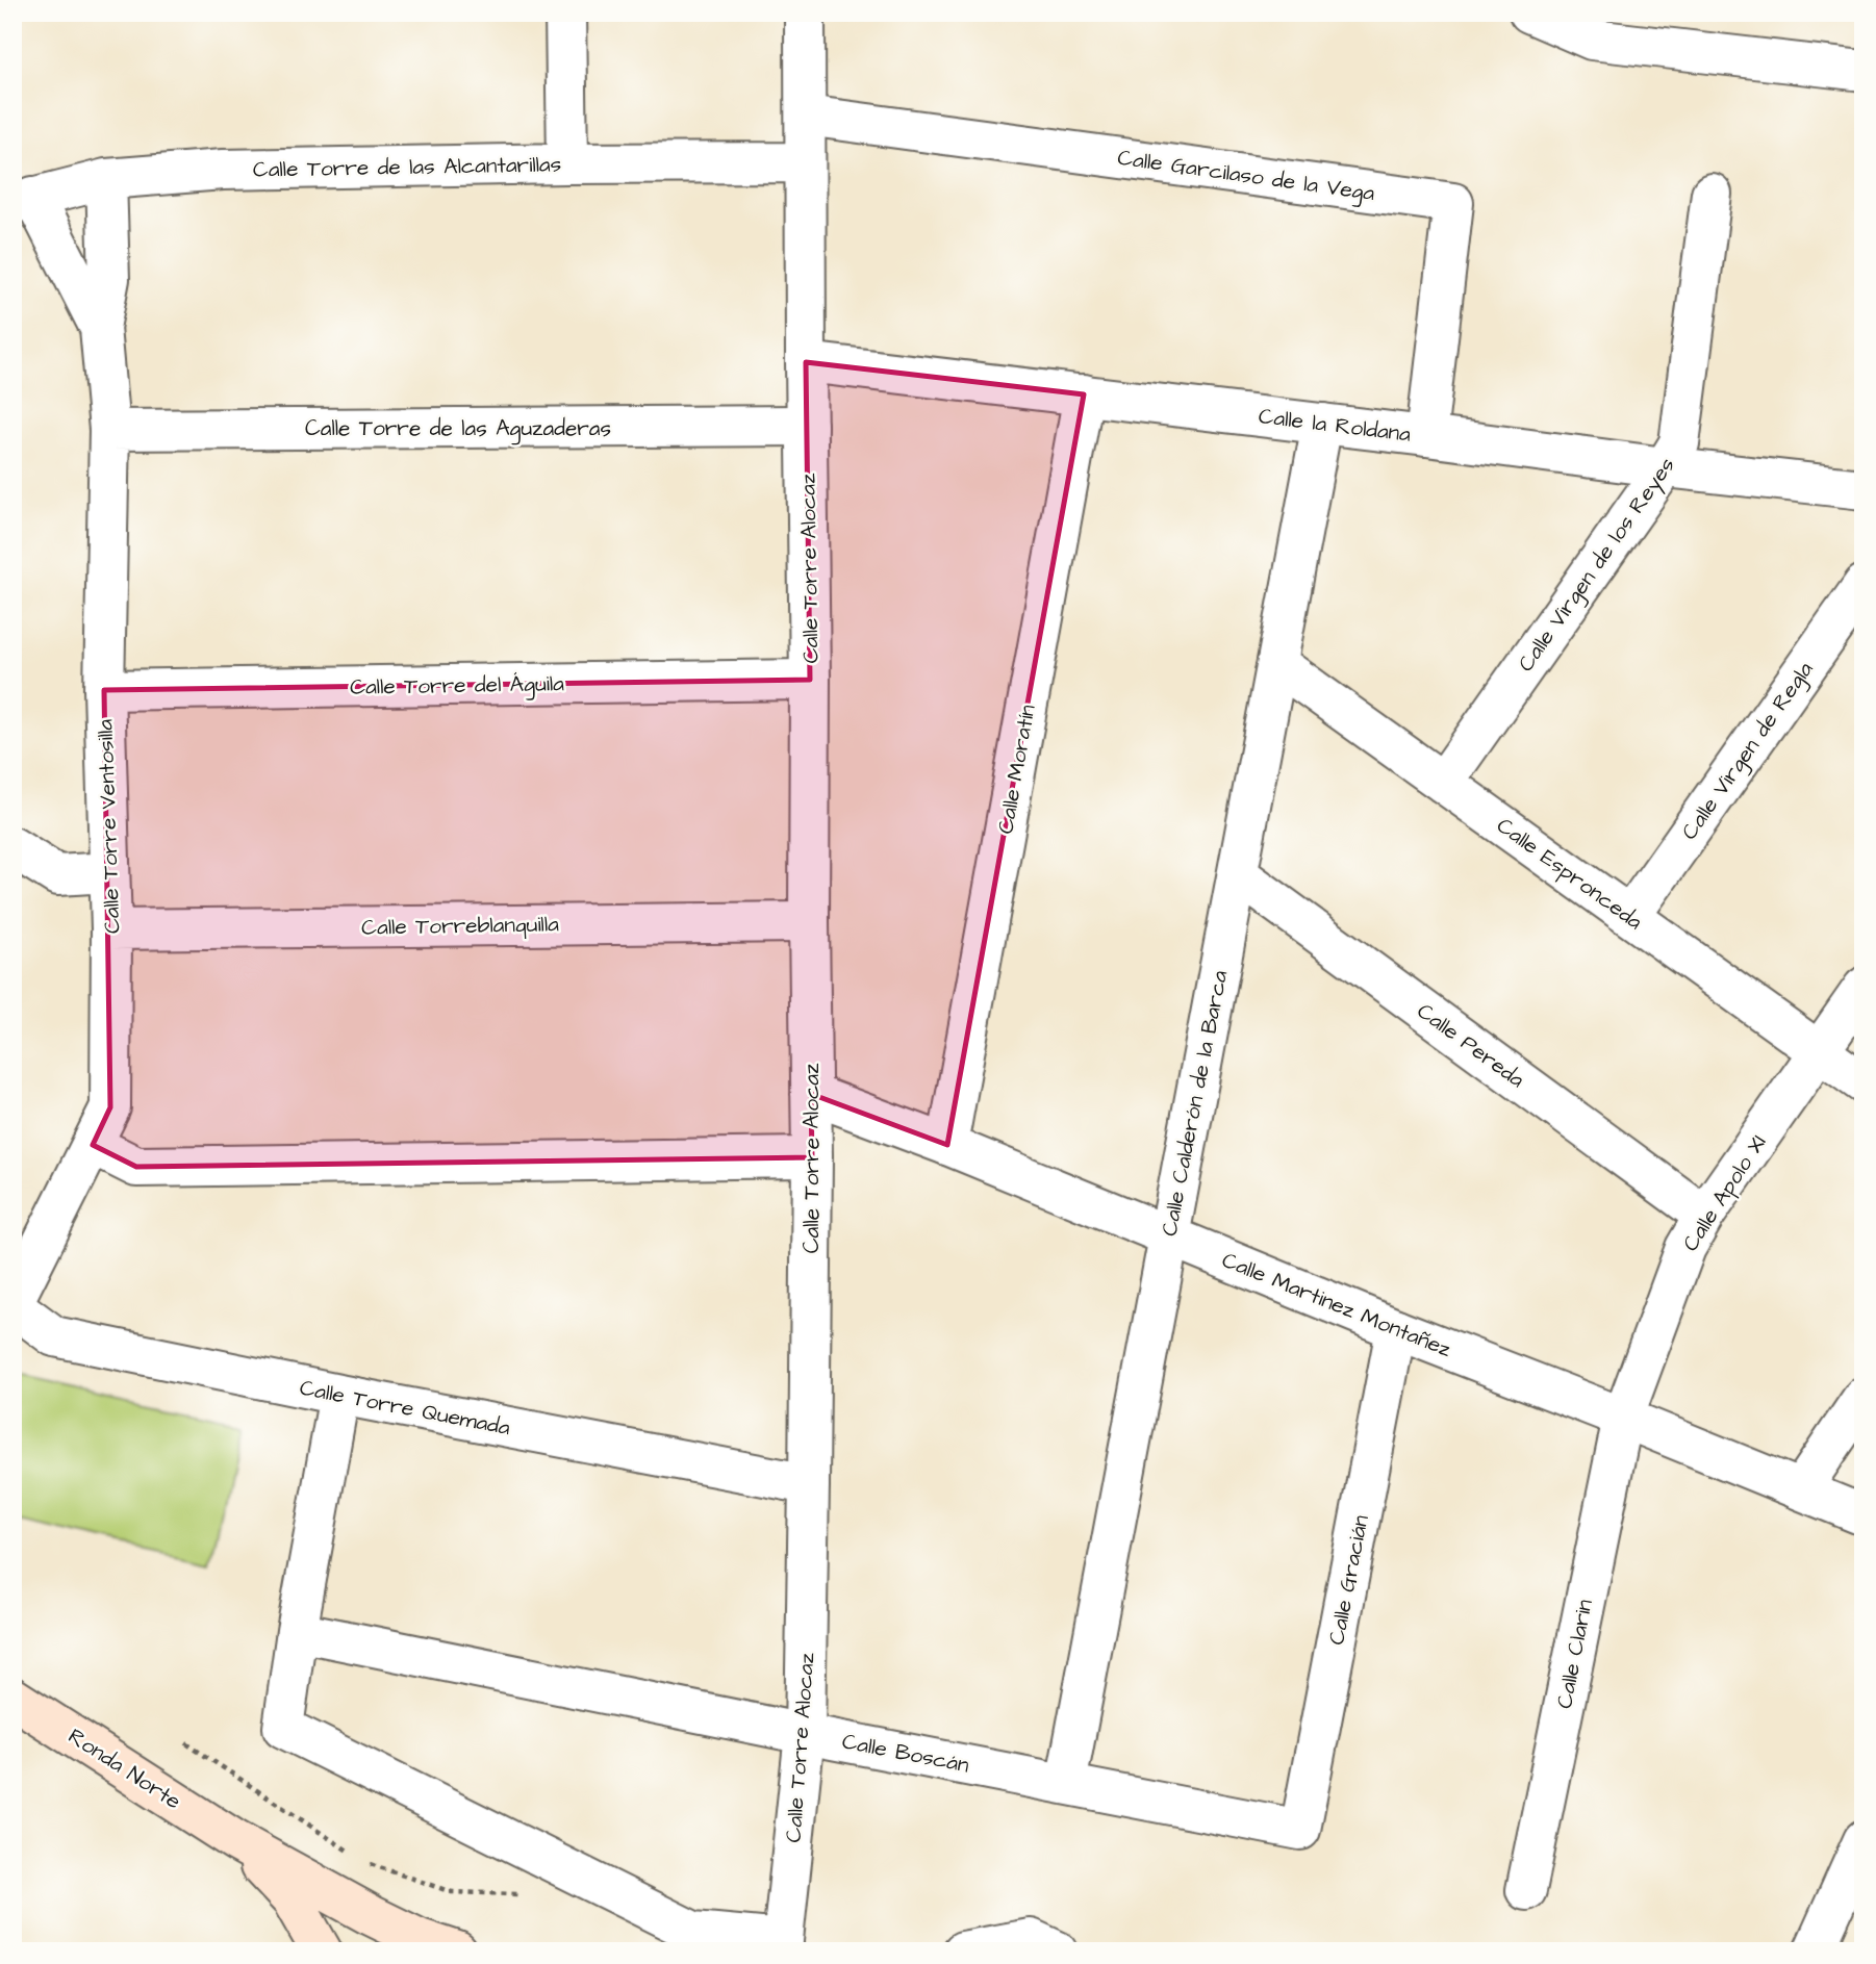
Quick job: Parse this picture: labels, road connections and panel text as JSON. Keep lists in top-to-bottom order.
{
  "streets": {
    "main road": ["Ronda Norte"],
    "street": [
      "Calle Torre de las Alcantarillas",
      "Calle Garcilaso de la Vega",
      "Calle la Roldana",
      "Calle Torre de las Aguzaderas",
      "Calle Virgen de los Reyes",
      "Calle Torre Alocaz",
      "Calle Torre del Águila",
      "Calle Virgen de Regla",
      "Calle Moratín",
      "Calle Torre Ventosilla",
      "Calle Espronceda",
      "Calle Torreblanquilla",
      "Calle Pereda",
      "Calle Calderón de la Barca",
      "Calle Apolo XI",
      "Calle Martinez Montañez",
      "Calle Torre Quemada",
      "Calle Gracián",
      "Calle Clarin",
      "Calle Boscán"
    ]
  },
  "crossings": [
    ["Calle Torre de las Alcantarillas", "Calle Torre Alocaz"],
    ["Calle Torre de las Alcantarillas", "Calle Torre Ventosilla"],
    ["Calle Garcilaso de la Vega", "Calle la Roldana"],
    ["Calle Garcilaso de la Vega", "Calle Torre Alocaz"],
    ["Calle la Roldana", "Calle Virgen de los Reyes"],
    ["Calle la Roldana", "Calle Torre Alocaz"],
    ["Calle la Roldana", "Calle Moratín"],
    ["Calle la Roldana", "Calle Calderón de la Barca"],
    ["Calle Torre de las Aguzaderas", "Calle Torre Alocaz"],
    ["Calle Torre de las Aguzaderas", "Calle Torre Ventosilla"],
    ["Calle Virgen de los Reyes", "Calle Espronceda"],
    ["Calle Torre Alocaz", "Calle Torre del Águila"],
    ["Calle Torre Alocaz", "Calle Torreblanquilla"],
    ["Calle Torre Alocaz", "Calle Martinez Montañez"],
    ["Calle Torre Alocaz", "Calle Torre Quemada"],
    ["Calle Torre Alocaz", "Calle Boscán"],
    ["Calle Torre del Águila", "Calle Torre Ventosilla"],
    ["Calle Virgen de Regla", "Calle Espronceda"],
    ["Calle Moratín", "Calle Martinez Montañez"],
    ["Calle Torre Ventosilla", "Calle Torreblanquilla"],
    ["Calle Torre Ventosilla", "Calle Torre Quemada"],
    ["Calle Espronceda", "Calle Calderón de la Barca"],
    ["Calle Espronceda", "Calle Apolo XI"],
    ["Calle Pereda", "Calle Calderón de la Barca"],
    ["Calle Pereda", "Calle Apolo XI"],
    ["Calle Calderón de la Barca", "Calle Martinez Montañez"],
    ["Calle Calderón de la Barca", "Calle Boscán"],
    ["Calle Apolo XI", "Calle Martinez Montañez"],
    ["Calle Apolo XI", "Calle Clarin"],
    ["Calle Martinez Montañez", "Calle Gracián"],
    ["Calle Martinez Montañez", "Calle Clarin"],
    ["Calle Gracián", "Calle Boscán"]
  ]
}
